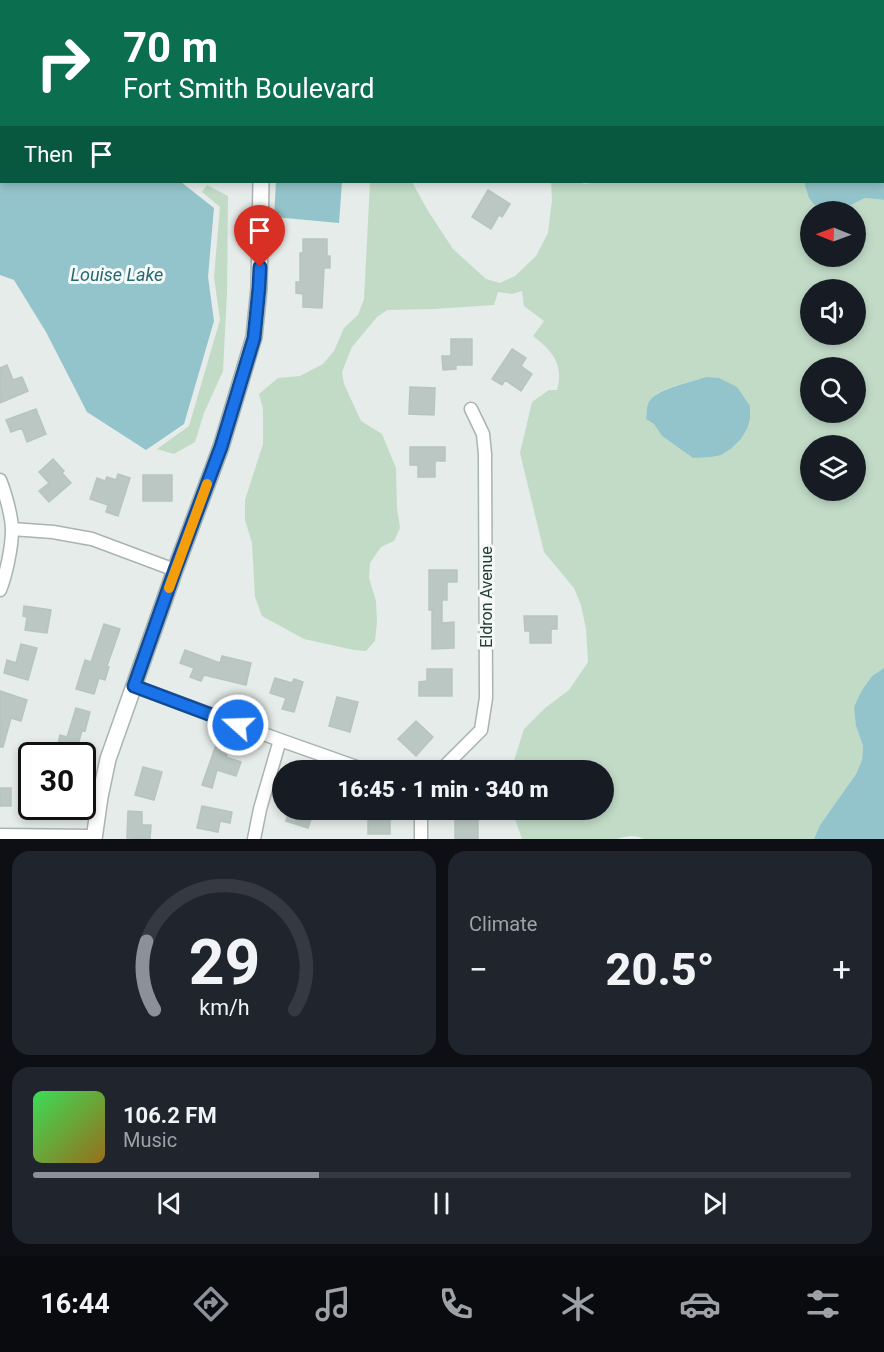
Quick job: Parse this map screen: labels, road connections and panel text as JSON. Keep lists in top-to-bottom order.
{
  "streets": {
    "street": ["Eldron Avenue"]
  },
  "water": ["Louise Lake"],
  "north": "left",
  "page": {
    "turn": ["70 m", "Fort Smith Boulevard"],
    "then": "Then",
    "limit": "30",
    "trip": "16:45 · 1 min · 340 m",
    "tile": "Climate",
    "heat": ["−", "20.5°", "+"],
    "song": ["106.2 FM", "Music"],
    "tabs": "16:44",
    "gauge": ["29", "km/h"]
  }
}
